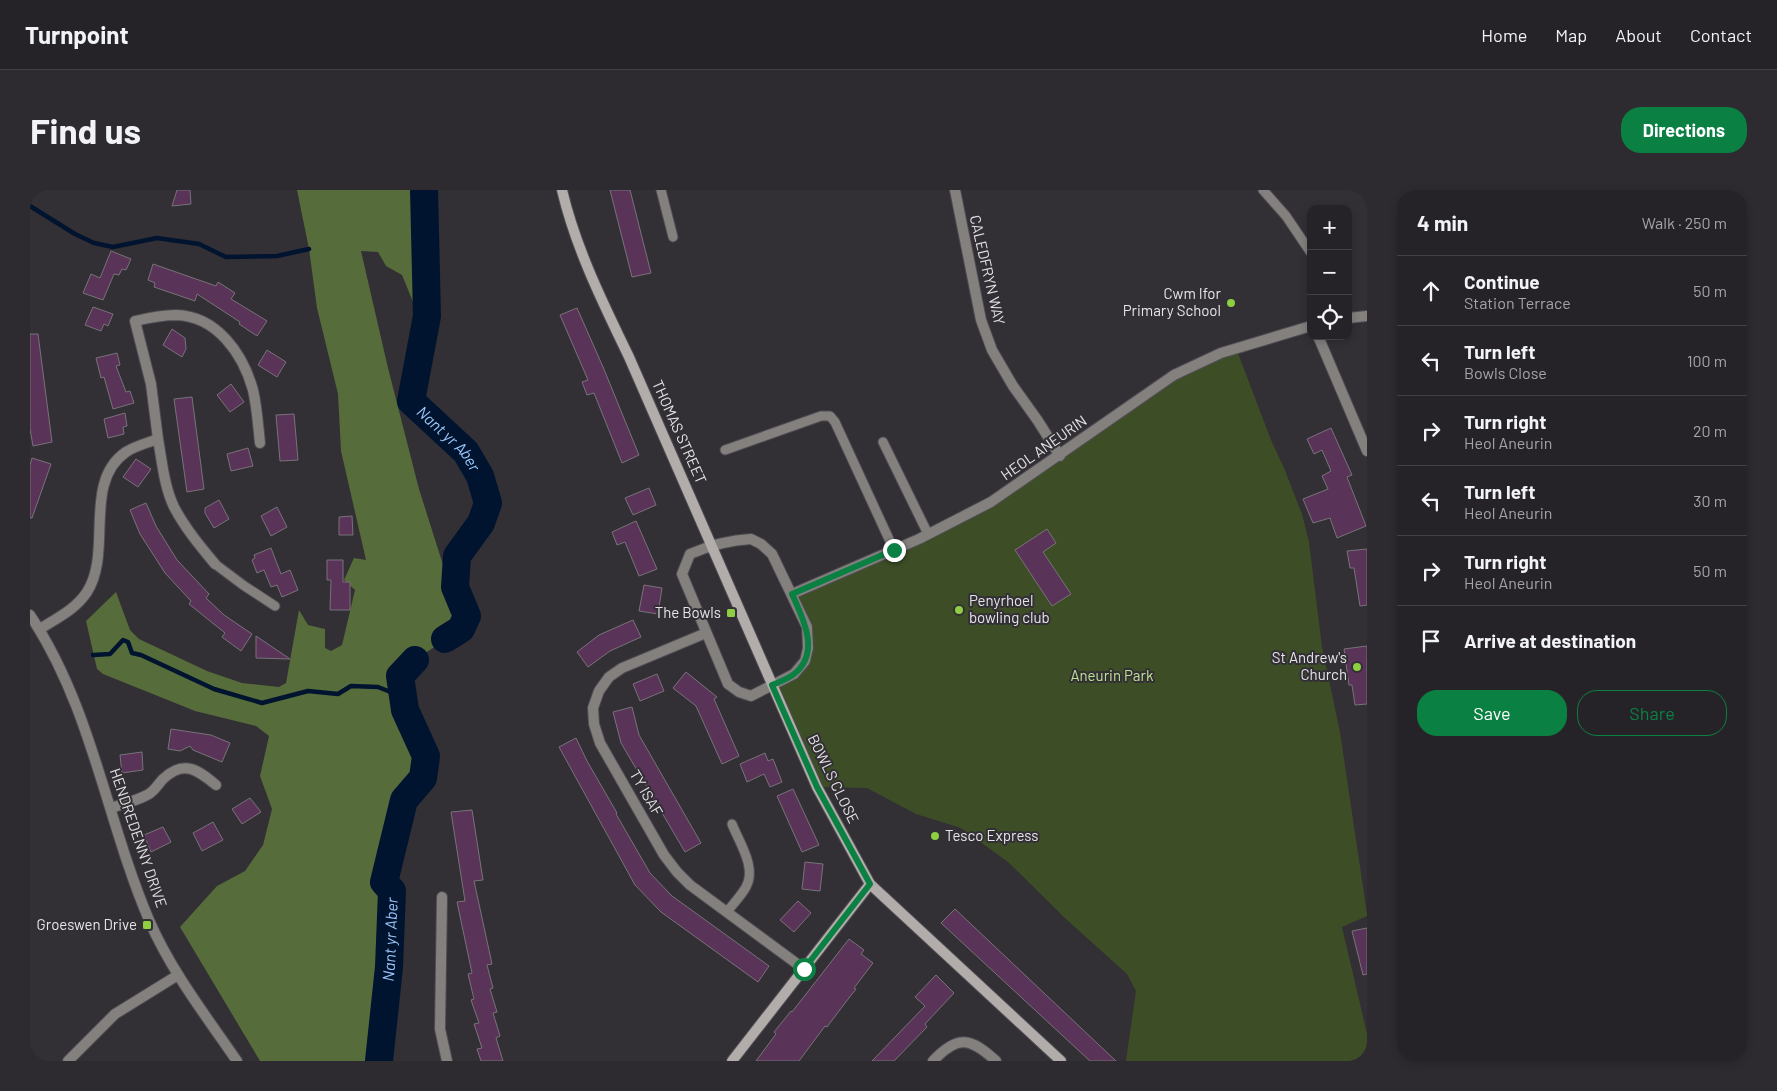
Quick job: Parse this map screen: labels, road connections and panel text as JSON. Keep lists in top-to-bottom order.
{
  "streets": {
    "main road": ["THOMAS STREET", "BOWLS CLOSE"],
    "street": [
      "CALEDFRYN WAY",
      "HEOL ANEURIN",
      "TY ISAF",
      "HENDREDENNY DRIVE"
    ]
  },
  "crossings": [
    ["CALEDFRYN WAY", "HEOL ANEURIN"],
    ["THOMAS STREET", "BOWLS CLOSE"]
  ],
  "water": ["Nant yr Aber"],
  "parks": ["Aneurin Park"],
  "places": {
    "other": [
      "Cwm Ifor Primary School",
      "Penyrhoel bowling club",
      "St Andrew's Church",
      "Tesco Express"
    ],
    "transit": ["The Bowls", "Groeswen Drive"]
  },
  "page": {
    "header": "Turnpoint",
    "nav": [
      "Home",
      "Map",
      "About",
      "Contact"
    ],
    "buttons": [
      "Directions",
      ["Save", "Share"]
    ],
    "title": "Find us",
    "heading": ["4 min", "Walk · 250 m"],
    "map_buttons": ["+", "−"],
    "list": [
      ["Continue", "Station Terrace", "50 m"],
      ["Turn left", "Bowls Close", "100 m"],
      ["Turn right", "Heol Aneurin", "20 m"],
      ["Turn left", "Heol Aneurin", "30 m"],
      ["Turn right", "Heol Aneurin", "50 m"],
      "Arrive at destination"
    ]
  }
}
